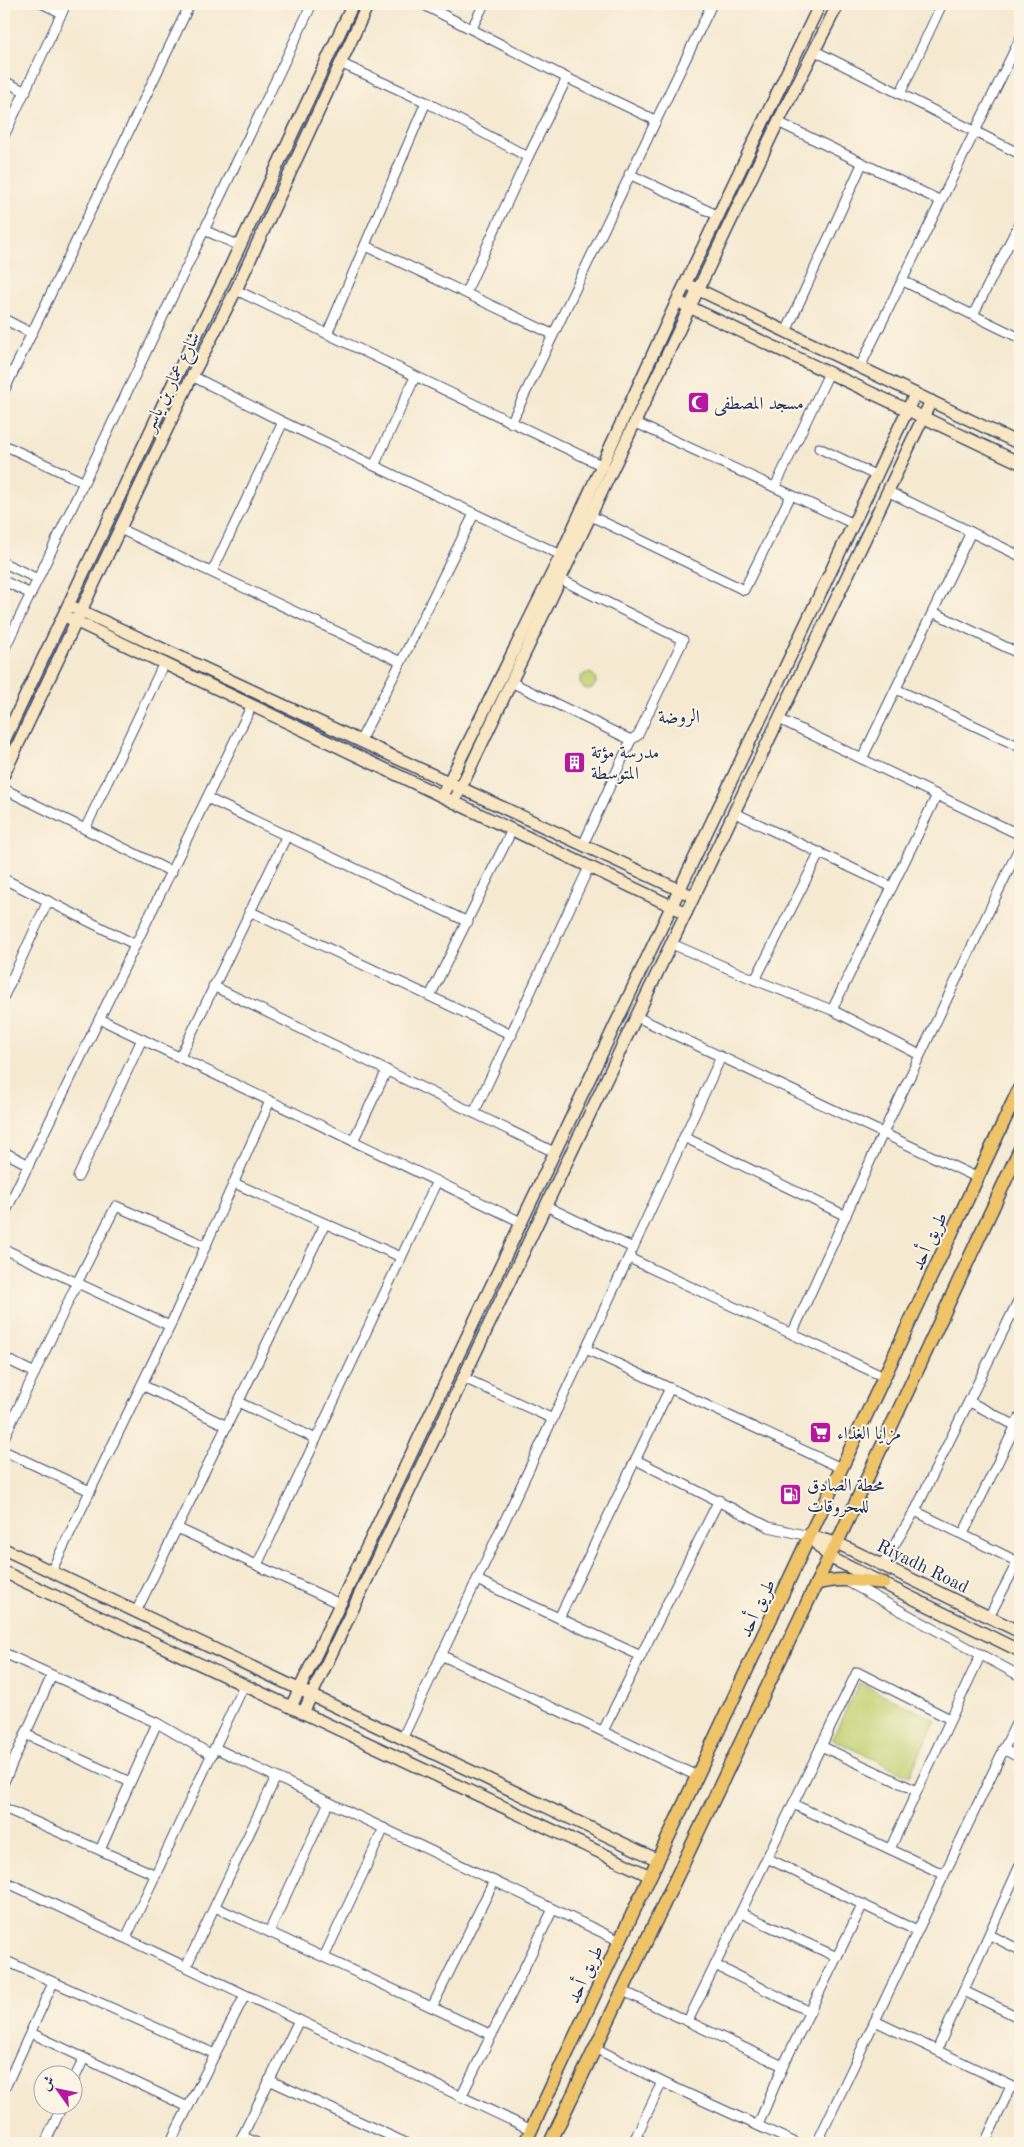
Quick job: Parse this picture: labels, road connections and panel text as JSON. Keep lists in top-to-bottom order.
{
  "streets": {
    "main road": ["طريق أحد"],
    "street": ["شارع عمار بن ياسر", "Riyadh Road"]
  },
  "crossings": [
    ["طريق أحد", "Riyadh Road"]
  ],
  "districts": ["الروضة"],
  "places": {
    "mosque": ["مسجد المصطفى"],
    "building": ["مدرسة مؤتة المتوسطة"],
    "supermarket": ["مزايا الغذاء"],
    "fuel station": ["محطة الصادق للمحروقات"]
  },
  "north": "top left"
}
